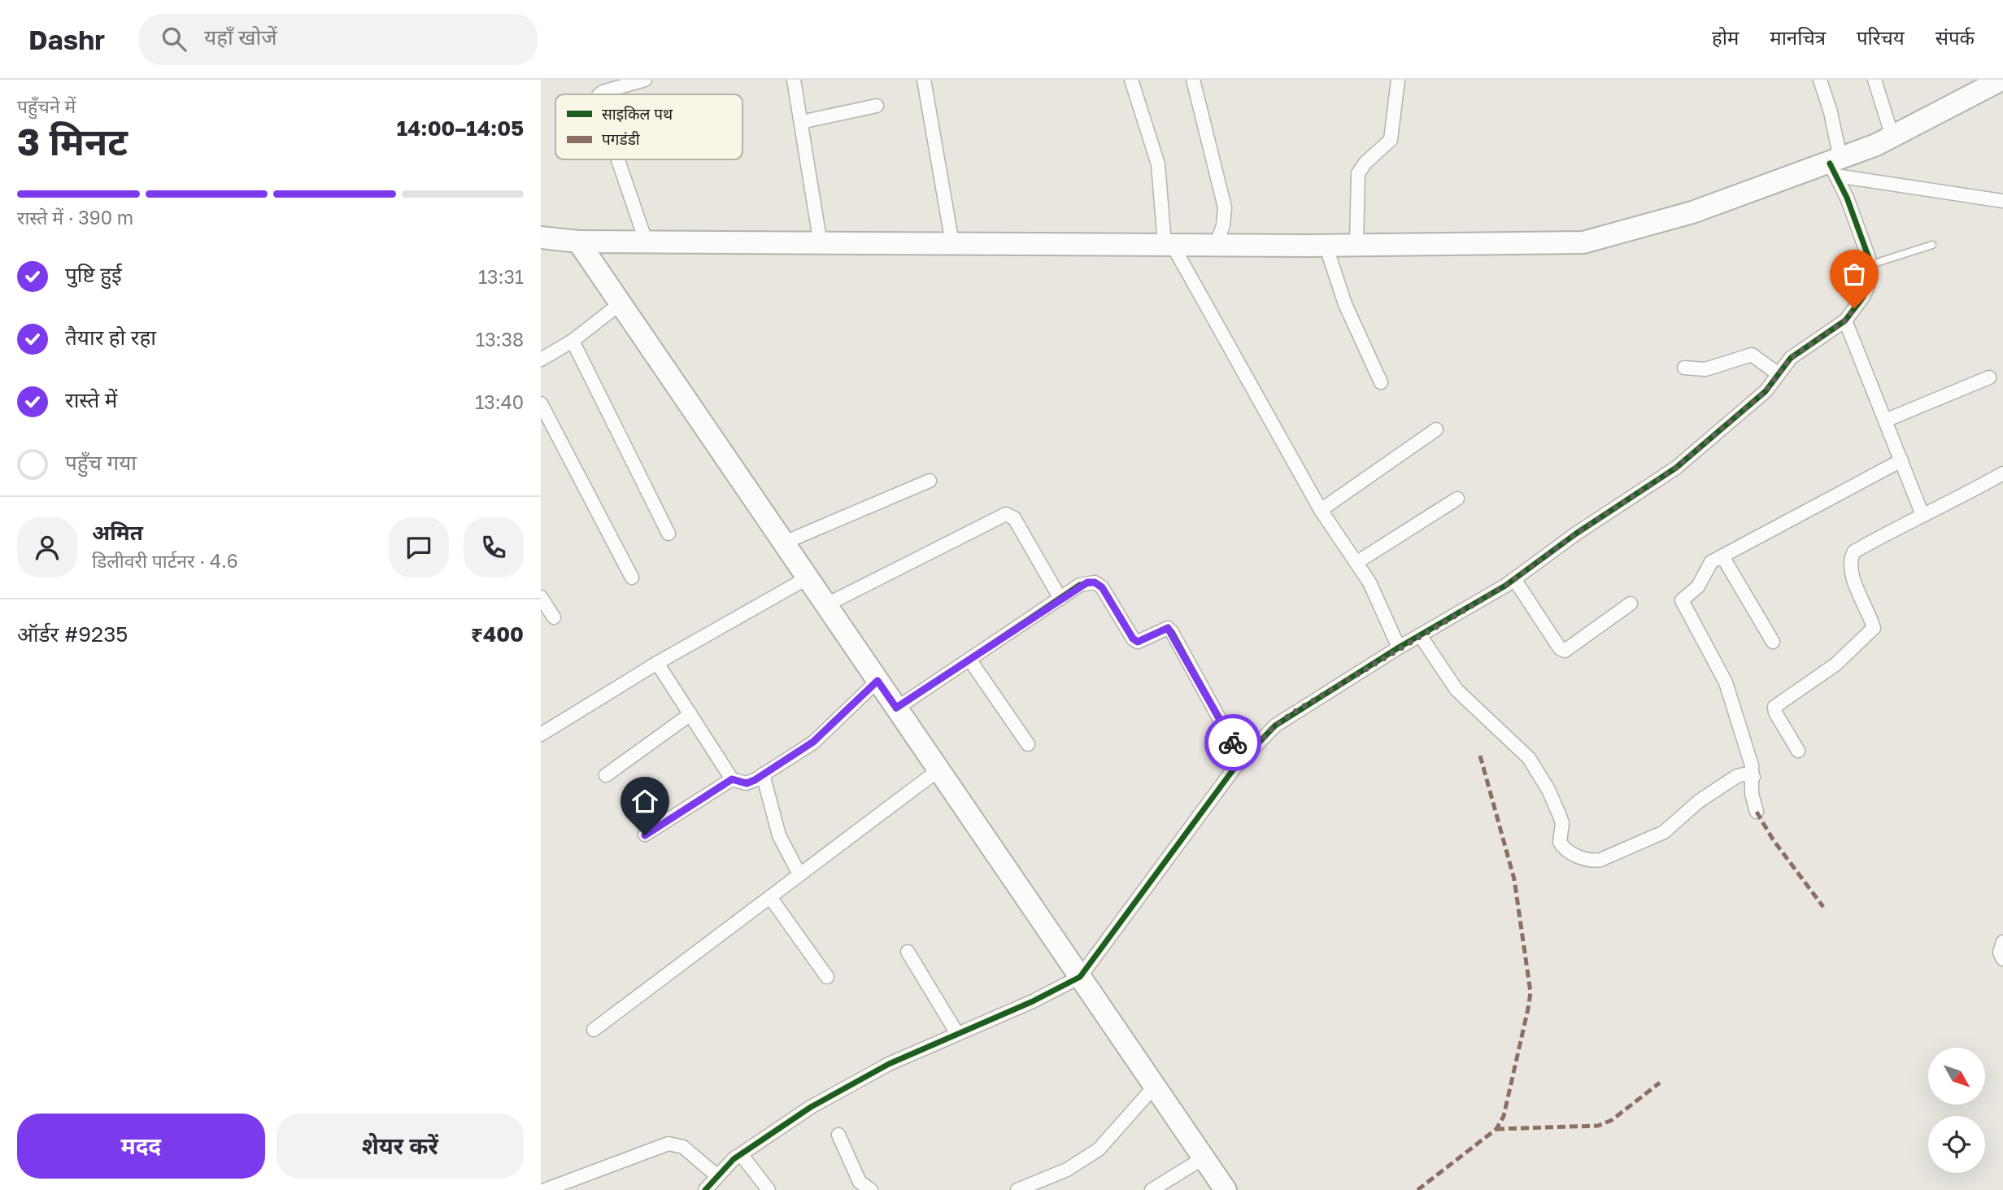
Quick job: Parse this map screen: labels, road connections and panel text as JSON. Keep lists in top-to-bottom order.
{
  "legend": ["साइकिल पथ", "पगडंडी"],
  "north": "bottom right",
  "page": {
    "header": "Dashr",
    "search": "यहाँ खोजें",
    "nav": [
      "होम",
      "मानचित्र",
      "परिचय",
      "संपर्क"
    ],
    "heading": ["3 मिनट", "पहुँचने में", "14:00–14:05"],
    "panel": [
      "अमित",
      "डिलीवरी पार्टनर · 4.6",
      "ऑर्डर #9235",
      "₹400"
    ],
    "bar": "रास्ते में · 390 m",
    "list": [
      ["पुष्टि हुई", "13:31"],
      ["तैयार हो रहा", "13:38"],
      ["रास्ते में", "13:40"],
      "पहुँच गया"
    ],
    "buttons": ["मदद", "शेयर करें"]
  }
}
